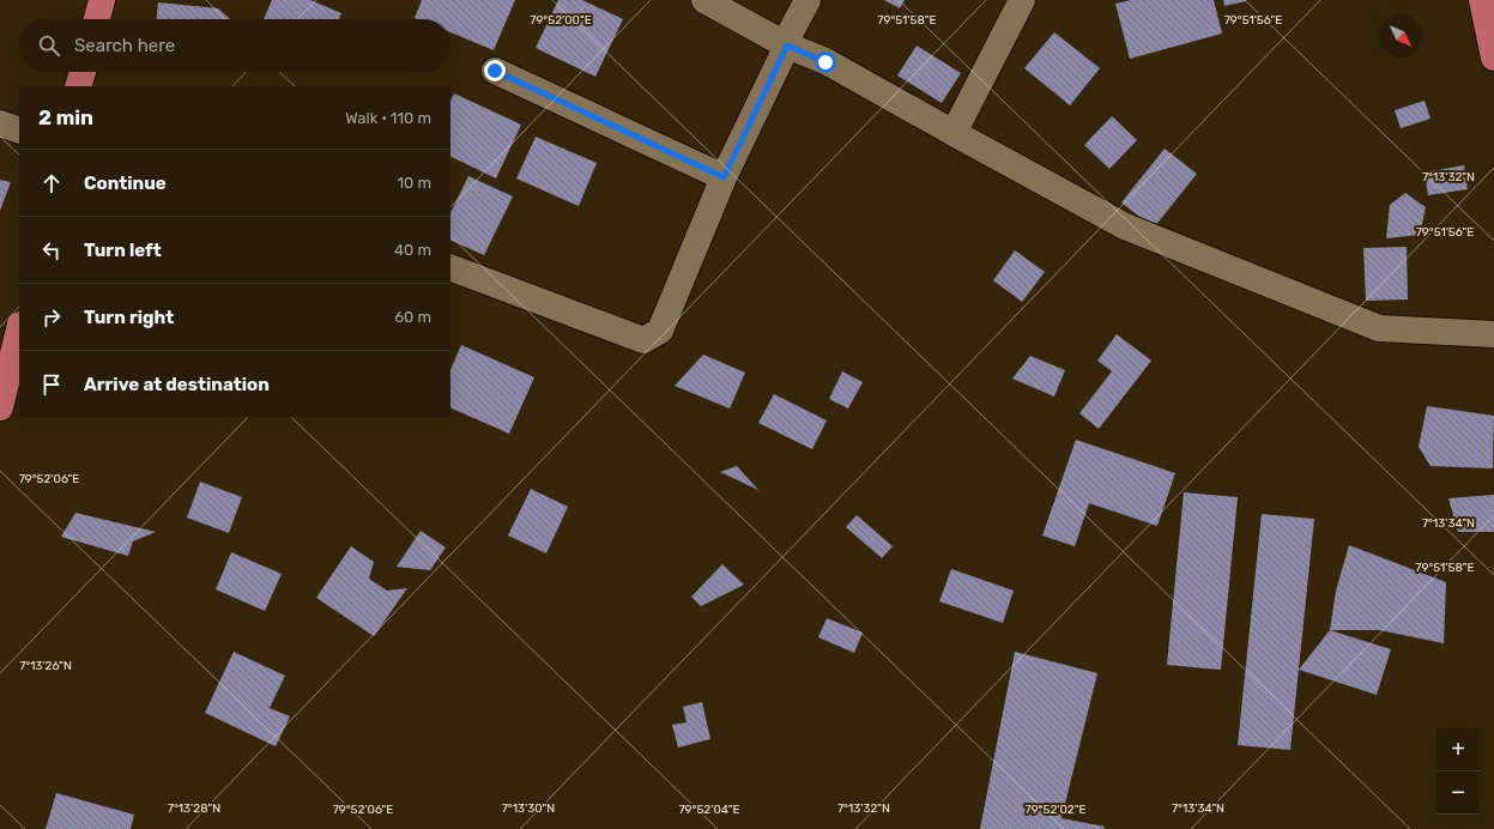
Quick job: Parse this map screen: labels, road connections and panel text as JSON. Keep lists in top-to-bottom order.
{
  "north": "bottom right",
  "page": {
    "search": "Search here",
    "heading": ["2 min", "Walk · 110 m"],
    "list": [
      ["Continue", "10 m"],
      ["Turn left", "40 m"],
      ["Turn right", "60 m"],
      "Arrive at destination"
    ],
    "map_buttons": ["+", "−"]
  },
  "coordinates": [
    "79°52'00\"E",
    "79°51'58\"E",
    "79°51'56\"E",
    "7°13'32\"N",
    "79°52'06\"E",
    "7°13'34\"N",
    "7°13'26\"N",
    "7°13'28\"N",
    "7°13'30\"N",
    "79°52'04\"E",
    "79°52'02\"E"
  ]
}
